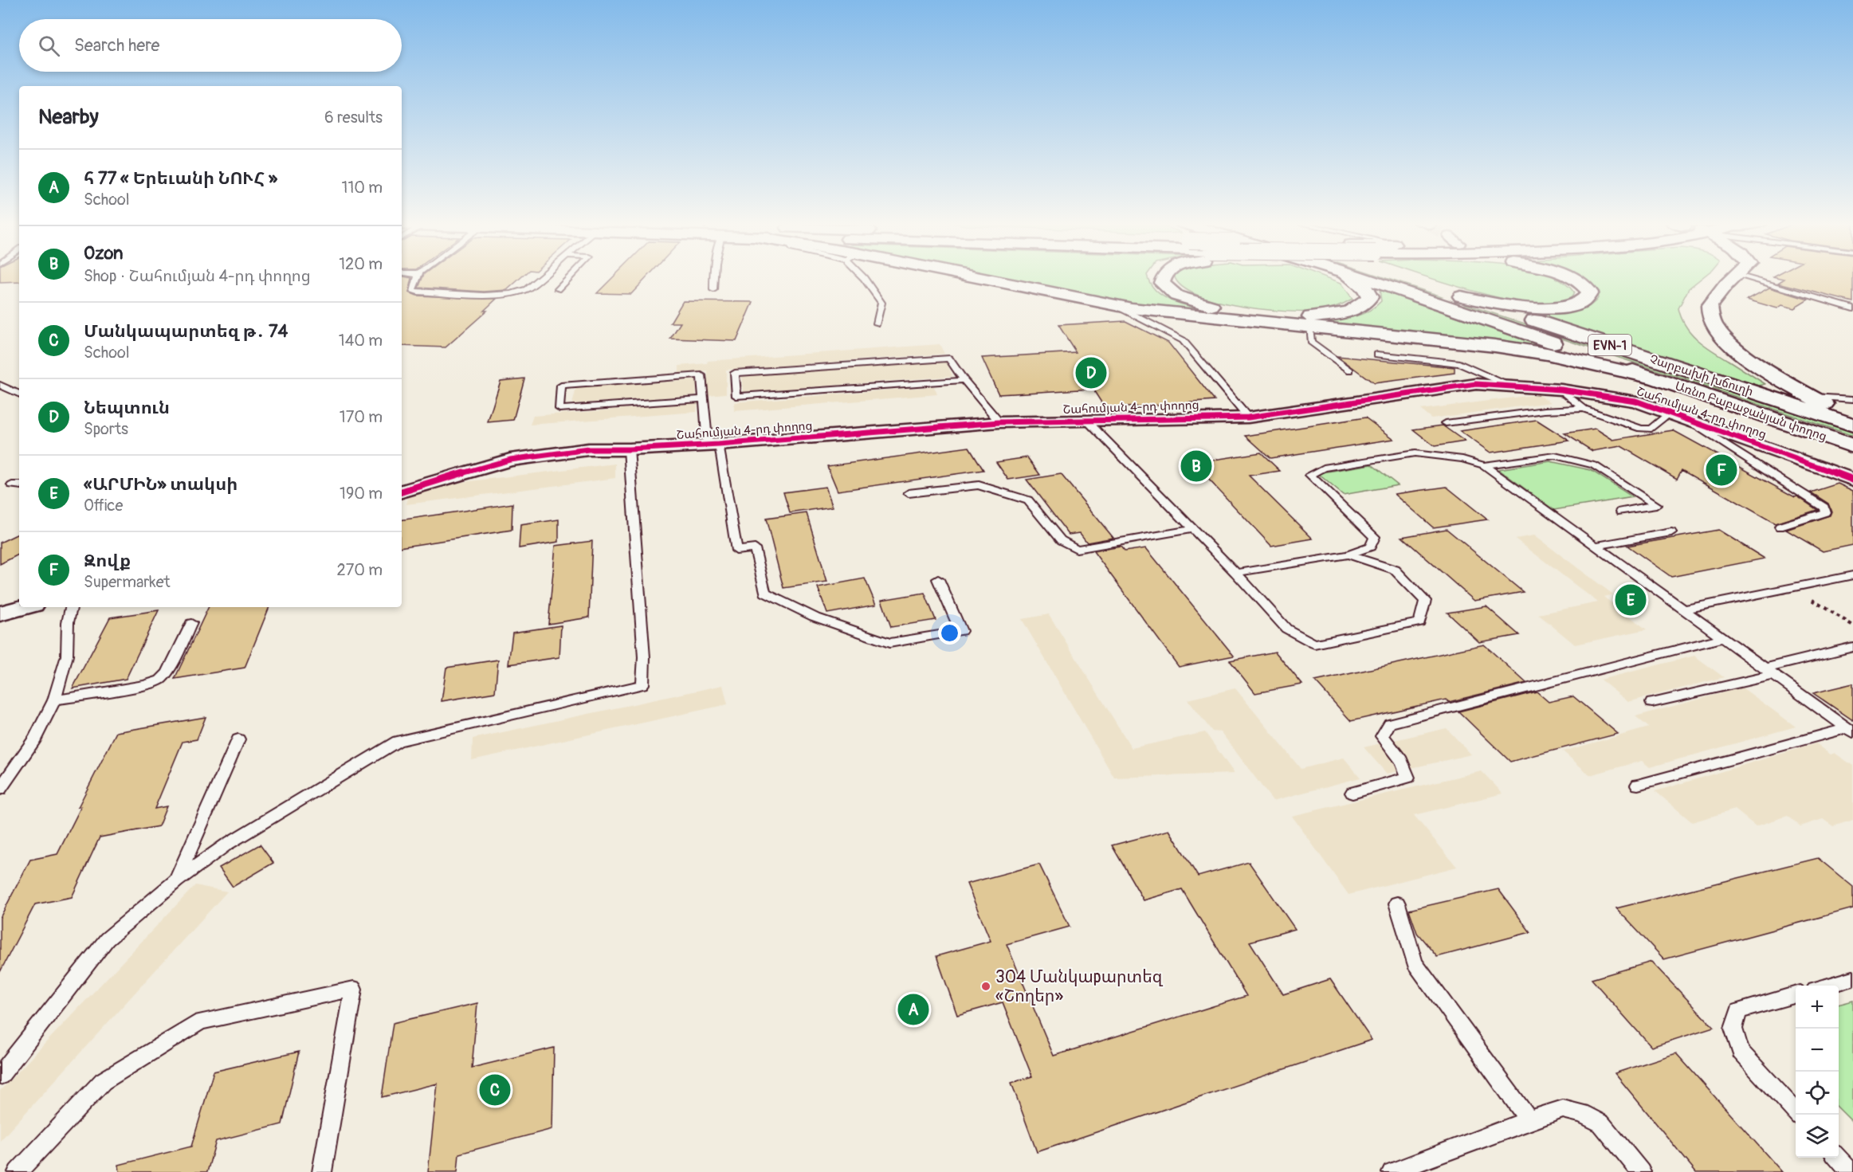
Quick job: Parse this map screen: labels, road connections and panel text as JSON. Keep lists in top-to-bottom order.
{
  "streets": {
    "highway": ["EVN-1", "Չարբախի խճուղի", "Առնո Բաբաջանյան փողոց"],
    "street": ["Շահումյան 4-րդ փողոց"]
  },
  "crossings": [
    ["Չարբախի խճուղի", "Առնո Բաբաջանյան փողոց"]
  ],
  "places": ["304 Մանկաpարտեզ «Շողեր»"],
  "page": {
    "search": "Search here",
    "heading": ["Nearby", "6 results"],
    "list": [
      {
        "mark": "A",
        "name": "հ 77 « Երեւանի ՆՈՒՀ »",
        "note": "School",
        "value": "110 m"
      },
      {
        "mark": "B",
        "name": "Ozon",
        "note": "Shop · Շահումյան 4-րդ փողոց",
        "value": "120 m"
      },
      {
        "mark": "C",
        "name": "Մանկապարտեզ թ․ 74",
        "note": "School",
        "value": "140 m"
      },
      {
        "mark": "D",
        "name": "Նեպտուն",
        "note": "Sports",
        "value": "170 m"
      },
      {
        "mark": "E",
        "name": "«ԱՐՄԻՆ» տակսի",
        "note": "Office",
        "value": "190 m"
      },
      {
        "mark": "F",
        "name": "Զովք",
        "note": "Supermarket",
        "value": "270 m"
      }
    ],
    "pins": [
      "D",
      "B",
      "F",
      "E",
      "A",
      "C"
    ],
    "map_buttons": ["+", "−"]
  }
}
